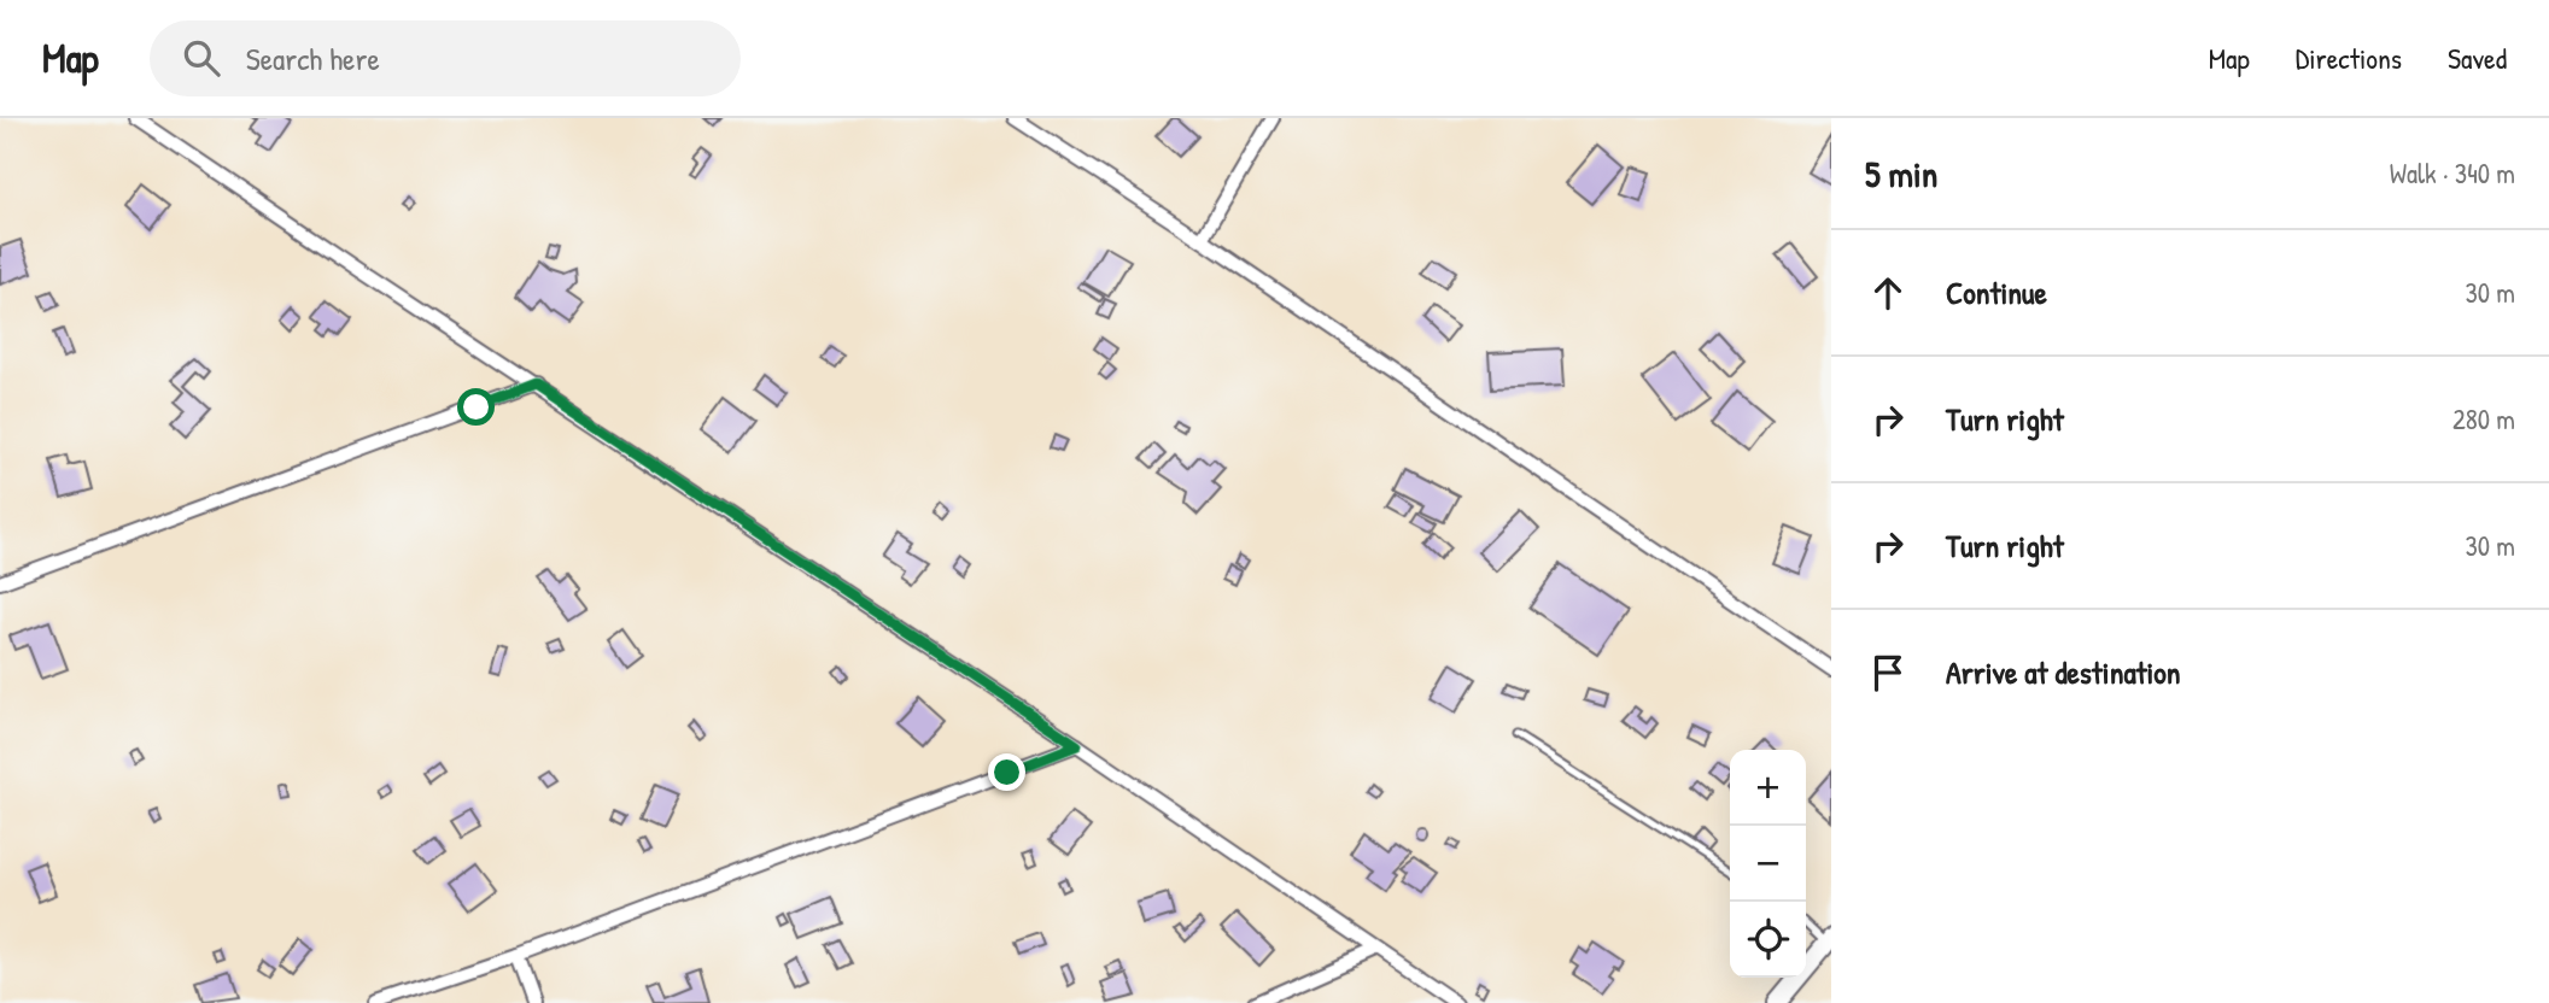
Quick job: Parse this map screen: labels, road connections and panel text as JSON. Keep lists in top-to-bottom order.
{
  "page": {
    "header": "Map",
    "search": "Search here",
    "nav": ["Map", "Directions", "Saved"],
    "heading": ["5 min", "Walk · 340 m"],
    "list": [
      ["Continue", "30 m"],
      ["Turn right", "280 m"],
      ["Turn right", "30 m"],
      "Arrive at destination"
    ],
    "map_buttons": ["+", "−"]
  }
}
